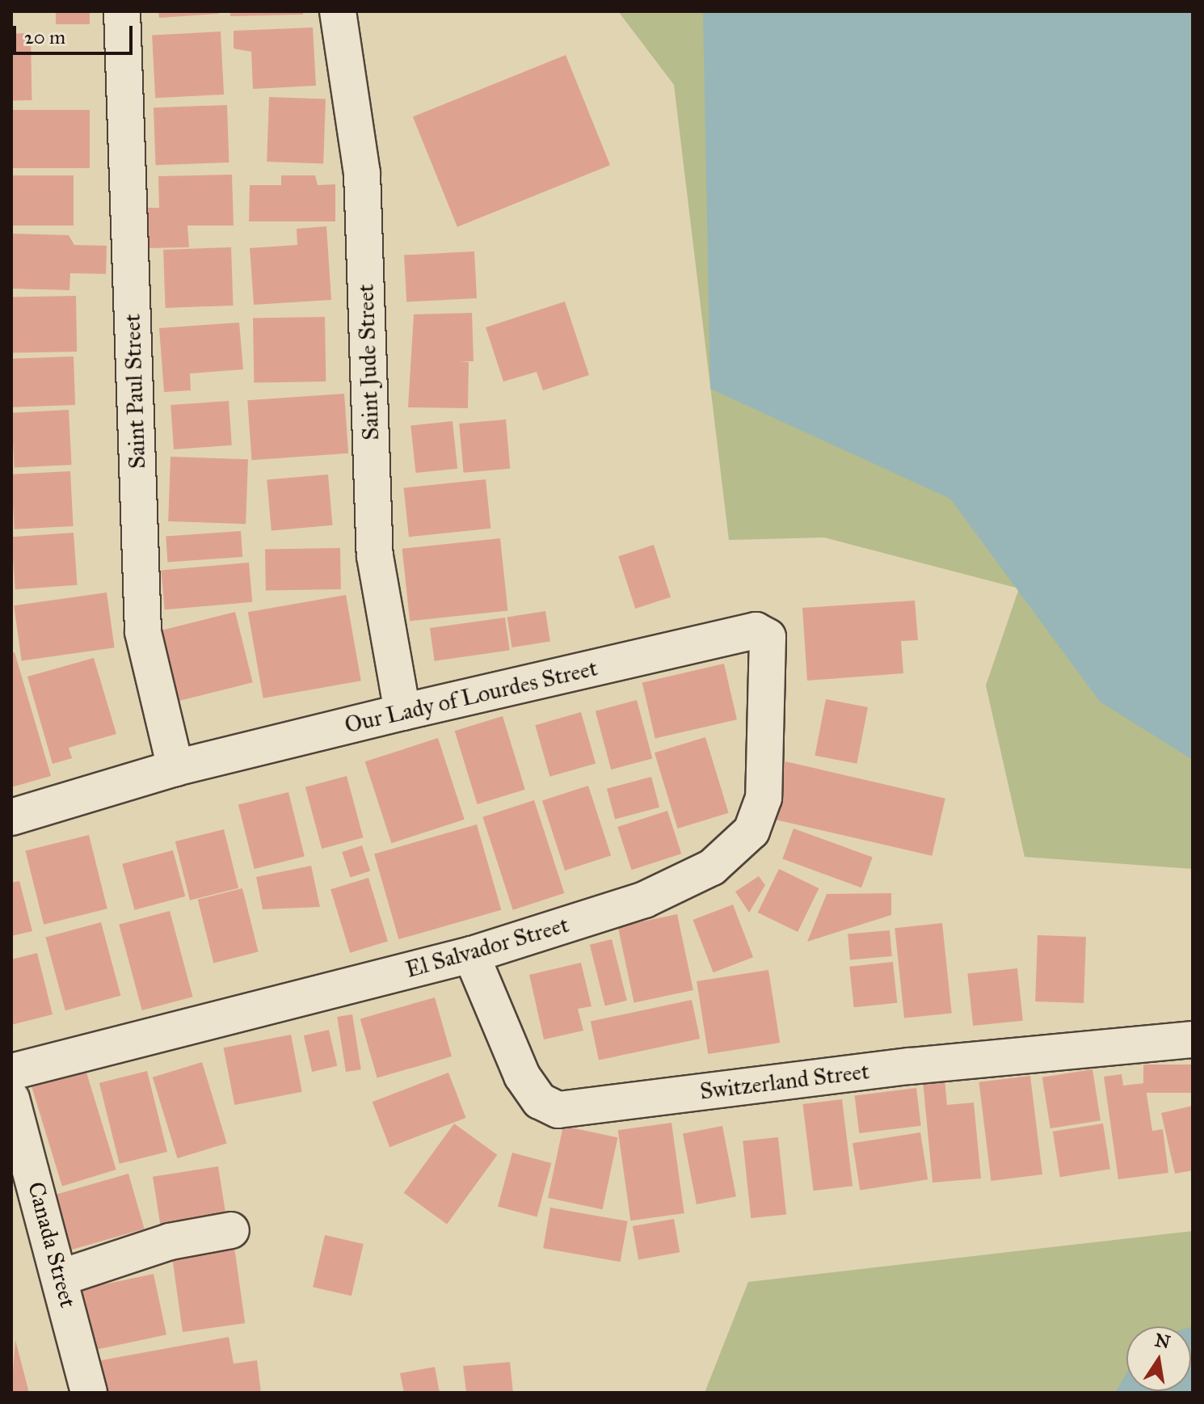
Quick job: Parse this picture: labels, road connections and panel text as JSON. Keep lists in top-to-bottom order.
{
  "streets": {
    "street": [
      "Saint Jude Street",
      "Saint Paul Street",
      "Our Lady of Lourdes Street",
      "El Salvador Street",
      "Switzerland Street",
      "Canada Street"
    ]
  },
  "crossings": [
    ["Saint Jude Street", "Our Lady of Lourdes Street"],
    ["Saint Paul Street", "Our Lady of Lourdes Street"],
    ["Our Lady of Lourdes Street", "El Salvador Street"],
    ["El Salvador Street", "Switzerland Street"]
  ],
  "scale_bar": "20 m",
  "north": "top"
}
